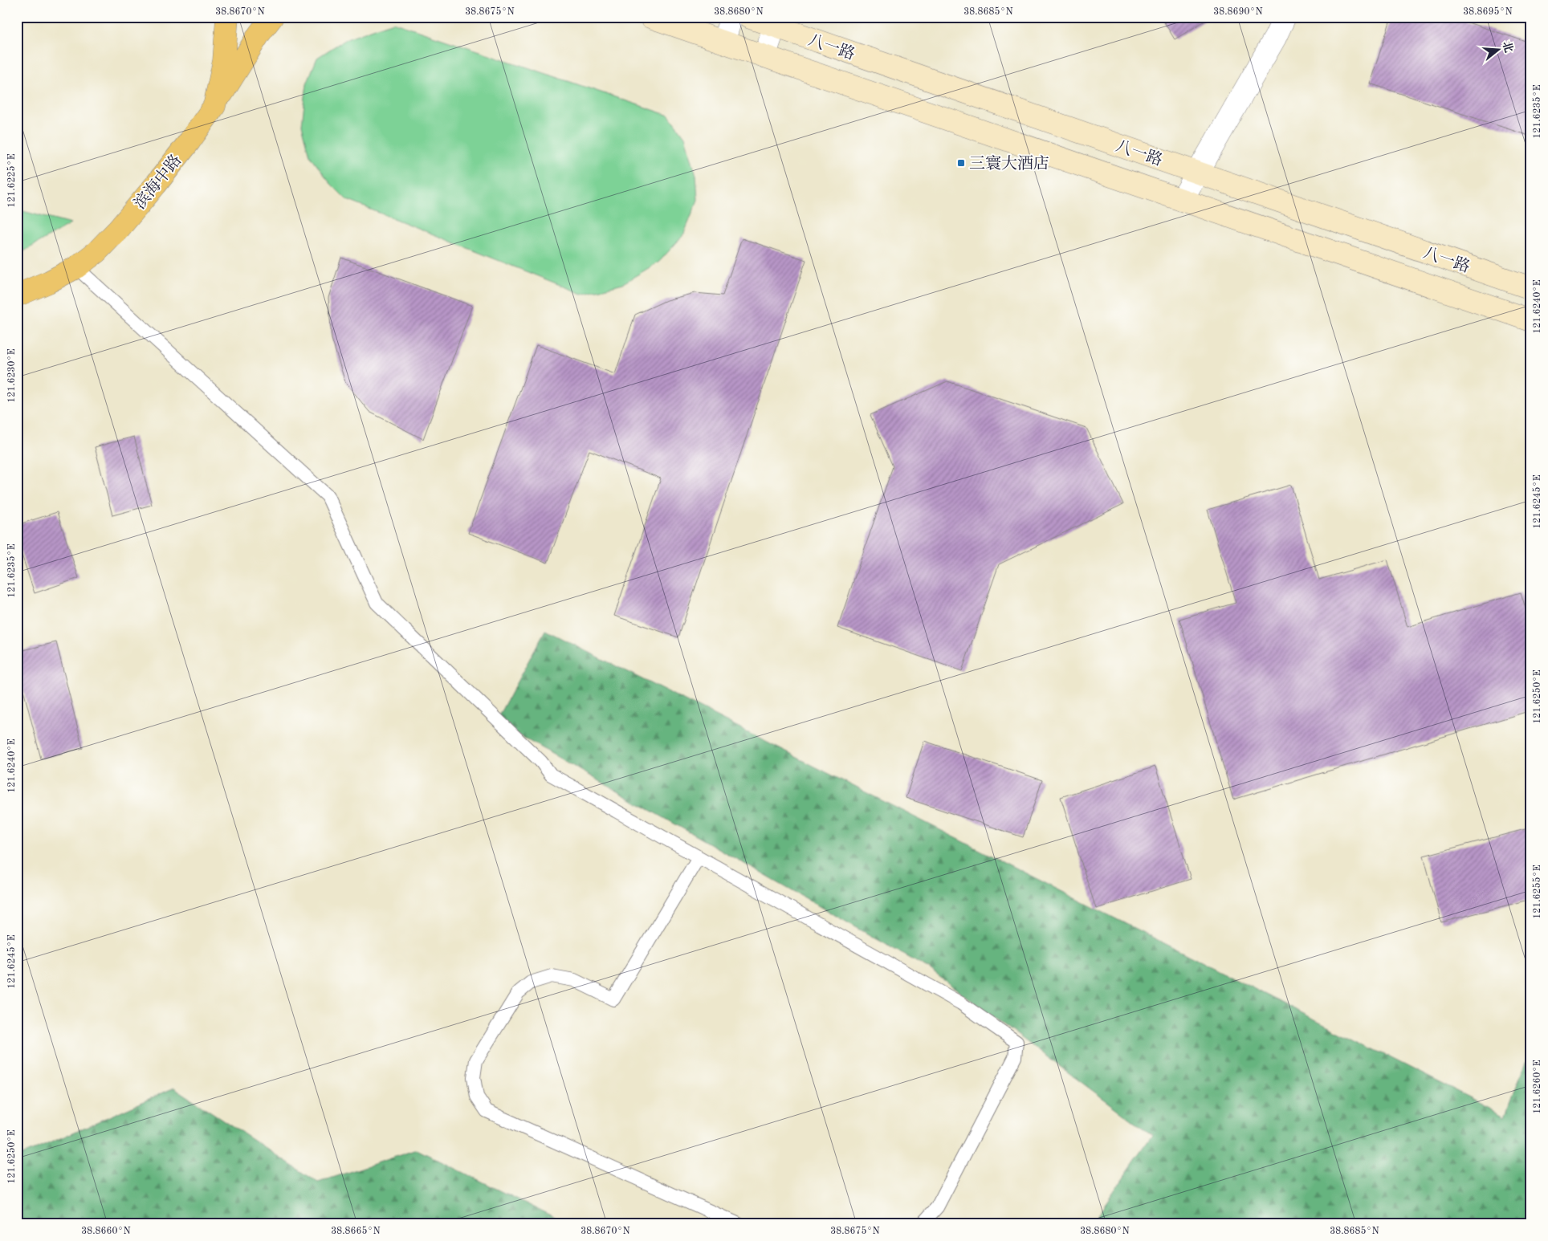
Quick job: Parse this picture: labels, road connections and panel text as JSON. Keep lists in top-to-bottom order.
{
  "streets": {
    "highway": ["滨海中路"],
    "main road": ["八一路"]
  },
  "places": {
    "transit": ["三寰大酒店"]
  },
  "north": "right",
  "coordinates": [
    "38.8670°N",
    "38.8675°N",
    "38.8680°N",
    "38.8685°N",
    "38.8690°N",
    "38.8695°N",
    "121.6235°E",
    "121.6225°E",
    "121.6240°E",
    "121.6230°E",
    "121.6245°E",
    "121.6250°E",
    "121.6255°E",
    "121.6260°E",
    "38.8660°N",
    "38.8665°N"
  ]
}
